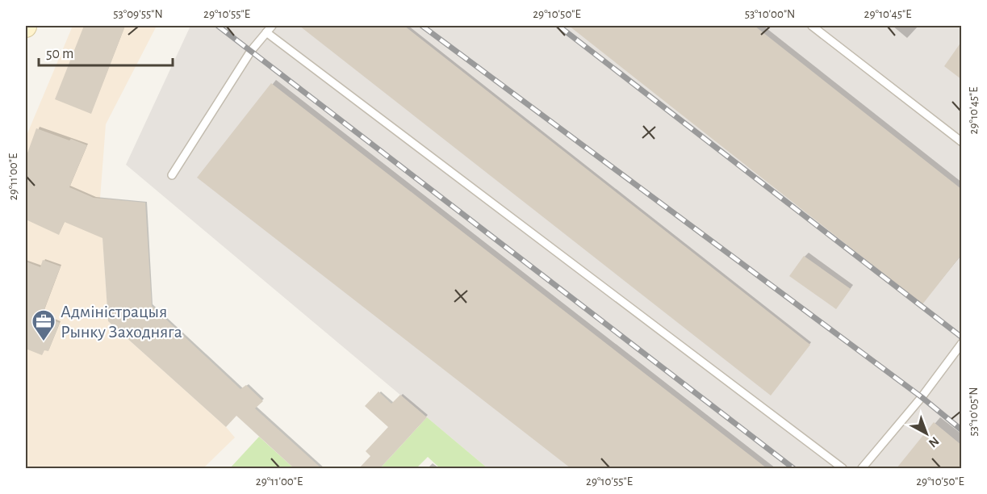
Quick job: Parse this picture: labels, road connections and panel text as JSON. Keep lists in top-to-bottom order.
{
  "places": {
    "office": ["Адміністрацыя Рынку Заходняга"]
  },
  "scale_bar": "50 m",
  "north": "bottom right",
  "coordinates": [
    "53°09'55\"N",
    "29°10'55\"E",
    "29°10'50\"E",
    "53°10'00\"N",
    "29°10'45\"E",
    "29°11'00\"E",
    "53°10'05\"N"
  ]
}
